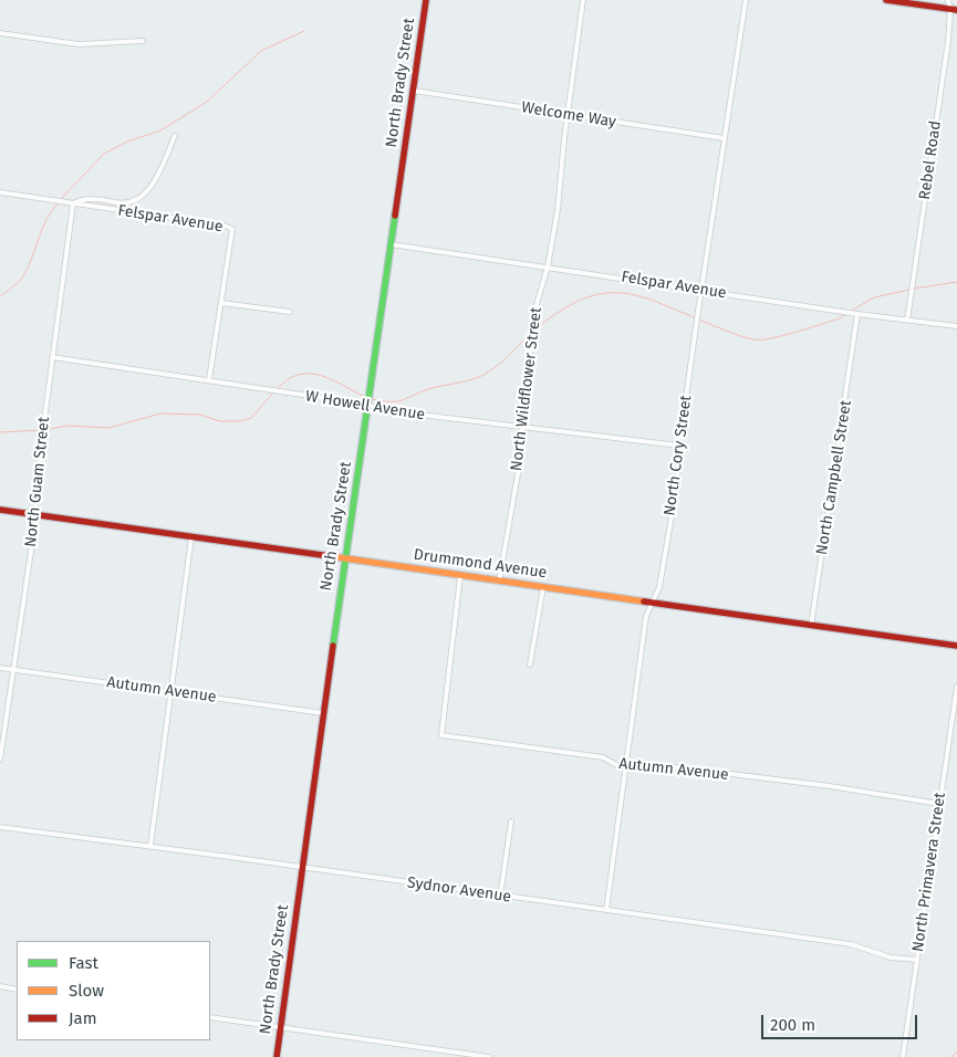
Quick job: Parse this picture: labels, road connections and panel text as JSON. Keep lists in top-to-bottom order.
{
  "streets": {
    "street": [
      "North Brady Street",
      "Welcome Way",
      "Rebel Road",
      "Felspar Avenue",
      "North Wildflower Street",
      "W Howell Avenue",
      "North Cory Street",
      "North Campbell Street",
      "North Guam Street",
      "Drummond Avenue",
      "Autumn Avenue",
      "North Primavera Street",
      "Sydnor Avenue"
    ]
  },
  "crossings": [
    ["North Brady Street", "Welcome Way"],
    ["North Brady Street", "Felspar Avenue"],
    ["North Brady Street", "W Howell Avenue"],
    ["North Brady Street", "Drummond Avenue"],
    ["North Brady Street", "Autumn Avenue"],
    ["North Brady Street", "Sydnor Avenue"],
    ["Welcome Way", "North Wildflower Street"],
    ["Welcome Way", "North Cory Street"],
    ["Rebel Road", "Felspar Avenue"],
    ["Felspar Avenue", "North Wildflower Street"],
    ["Felspar Avenue", "North Cory Street"],
    ["Felspar Avenue", "North Campbell Street"],
    ["Felspar Avenue", "North Guam Street"],
    ["North Wildflower Street", "W Howell Avenue"],
    ["North Wildflower Street", "Drummond Avenue"],
    ["W Howell Avenue", "North Cory Street"],
    ["W Howell Avenue", "North Guam Street"],
    ["North Cory Street", "Drummond Avenue"],
    ["North Cory Street", "Autumn Avenue"],
    ["North Cory Street", "Sydnor Avenue"],
    ["North Campbell Street", "Drummond Avenue"],
    ["North Guam Street", "Drummond Avenue"],
    ["North Guam Street", "Autumn Avenue"],
    ["Drummond Avenue", "Autumn Avenue"],
    ["Autumn Avenue", "North Primavera Street"],
    ["North Primavera Street", "Sydnor Avenue"]
  ],
  "legend": ["Fast", "Slow", "Jam"],
  "scale_bar": "200 m"
}
